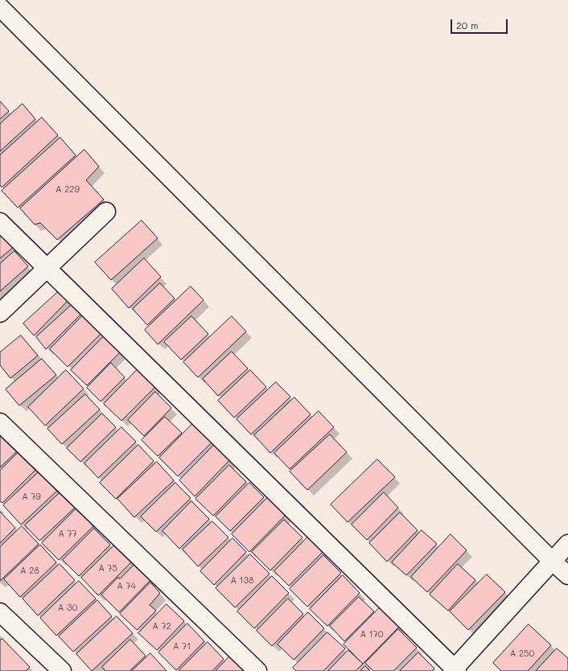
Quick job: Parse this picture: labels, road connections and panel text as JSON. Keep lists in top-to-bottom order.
{
  "house_numbers": [
    "A 229",
    "A 79",
    "A 77",
    "A 75",
    "A 28",
    "A 138",
    "A 74",
    "A 30",
    "A 72",
    "A 170",
    "A 71",
    "A 250"
  ],
  "scale_bar": "20 m"
}
